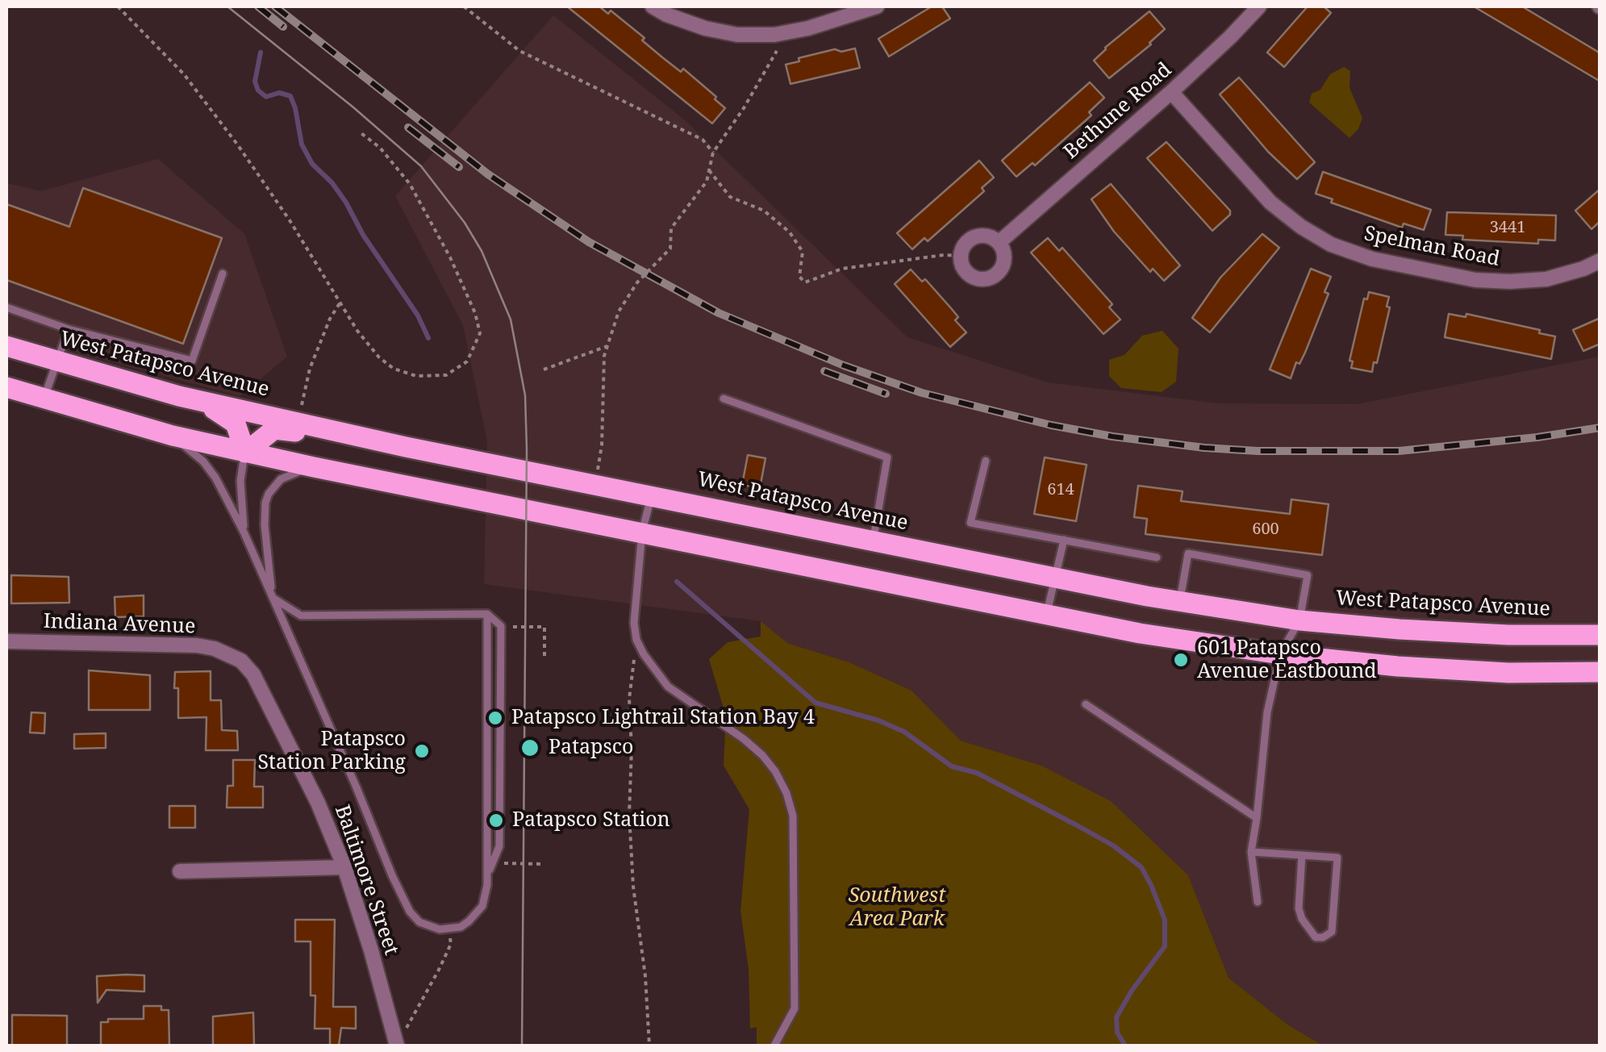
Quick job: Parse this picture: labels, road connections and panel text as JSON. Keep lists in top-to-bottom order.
{
  "streets": {
    "main road": ["West Patapsco Avenue"],
    "street": [
      "Bethune Road",
      "Spelman Road",
      "Indiana Avenue",
      "Baltimore Street"
    ]
  },
  "crossings": [
    ["Bethune Road", "Spelman Road"],
    ["Indiana Avenue", "Baltimore Street"]
  ],
  "parks": ["Southwest Area Park"],
  "places": [
    "601 Patapsco Avenue Eastbound",
    "Patapsco Lightrail Station Bay 4",
    "Patapsco",
    "Patapsco Station Parking",
    "Patapsco Station"
  ],
  "house_numbers": ["3441", "614", "600"]
}
